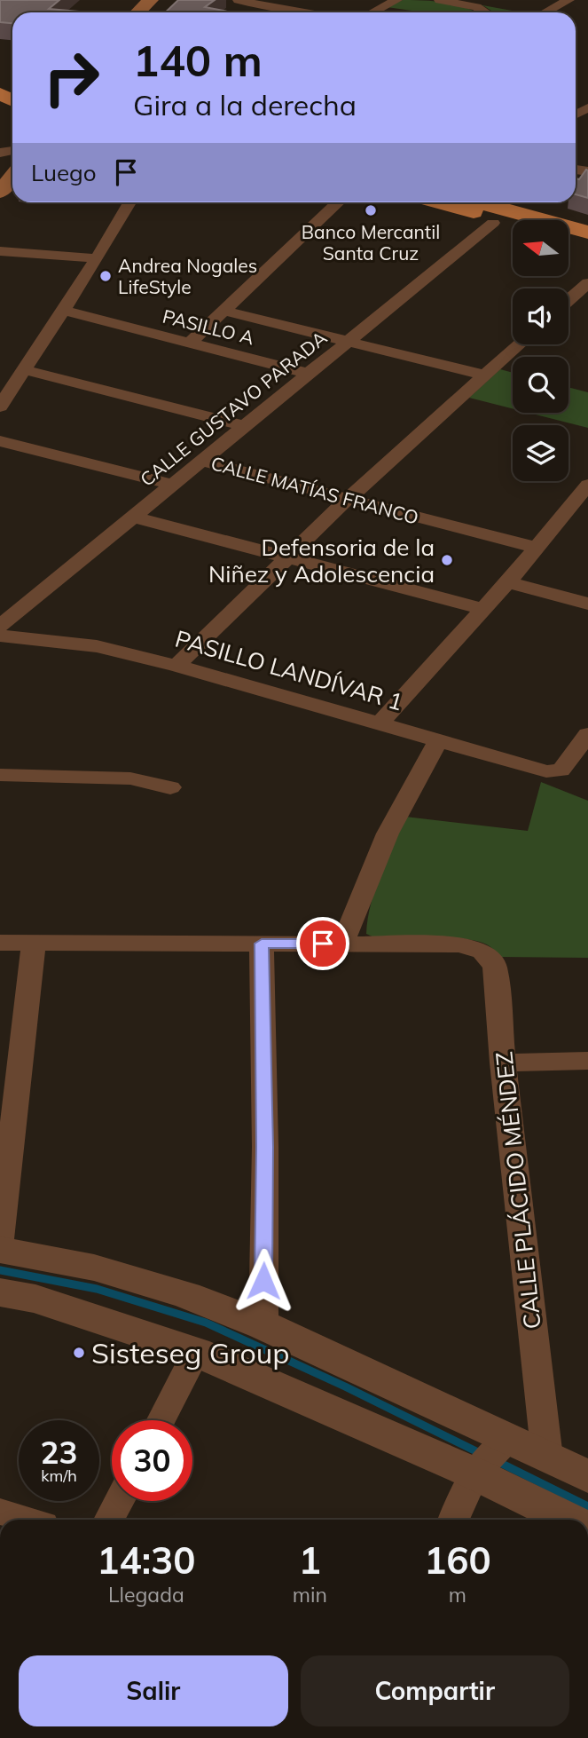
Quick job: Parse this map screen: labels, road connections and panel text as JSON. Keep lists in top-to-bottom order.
{
  "streets": {
    "street": [
      "PASILLO A",
      "CALLE GUSTAVO PARADA",
      "CALLE MATÍAS FRANCO",
      "PASILLO LANDÍVAR 1",
      "CALLE PLÁCIDO MÉNDEZ"
    ]
  },
  "crossings": [
    ["PASILLO A", "CALLE GUSTAVO PARADA"],
    ["CALLE GUSTAVO PARADA", "CALLE MATÍAS FRANCO"]
  ],
  "places": [
    "Banco Mercantil Santa Cruz",
    "Andrea Nogales LifeStyle",
    "Defensoria de la Niñez y Adolescencia",
    "Sisteseg Group"
  ],
  "north": "left",
  "page": {
    "turn": ["140 m", "Gira a la derecha"],
    "then": "Luego",
    "speed": "23 km/h",
    "limit": "30",
    "eta": [
      "14:30",
      "Llegada",
      "1",
      "min",
      "160",
      "m"
    ],
    "buttons": ["Salir", "Compartir"]
  }
}
